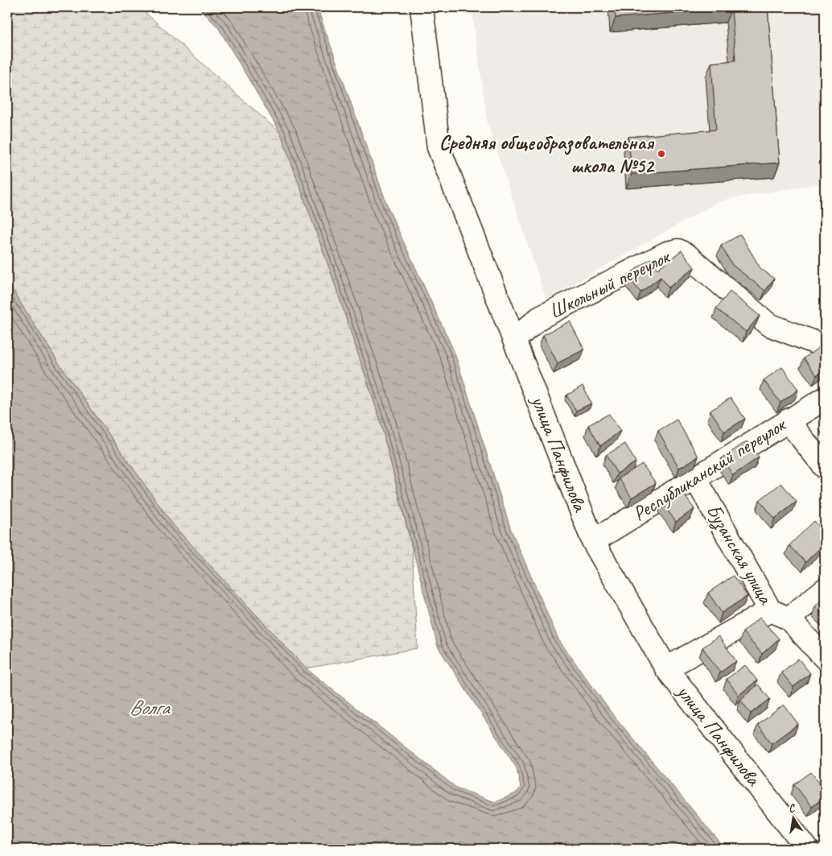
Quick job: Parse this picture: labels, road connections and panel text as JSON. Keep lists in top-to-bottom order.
{
  "streets": {
    "street": [
      "Школьный переулок",
      "улица Панфилова",
      "Республиканский переулок",
      "Бузанская улица"
    ]
  },
  "crossings": [
    ["Школьный переулок", "улица Панфилова"],
    ["улица Панфилова", "Республиканский переулок"],
    ["Республиканский переулок", "Бузанская улица"]
  ],
  "water": ["Волга"],
  "places": ["Средняя общеобразовательная школа №52"],
  "north": "top"
}
